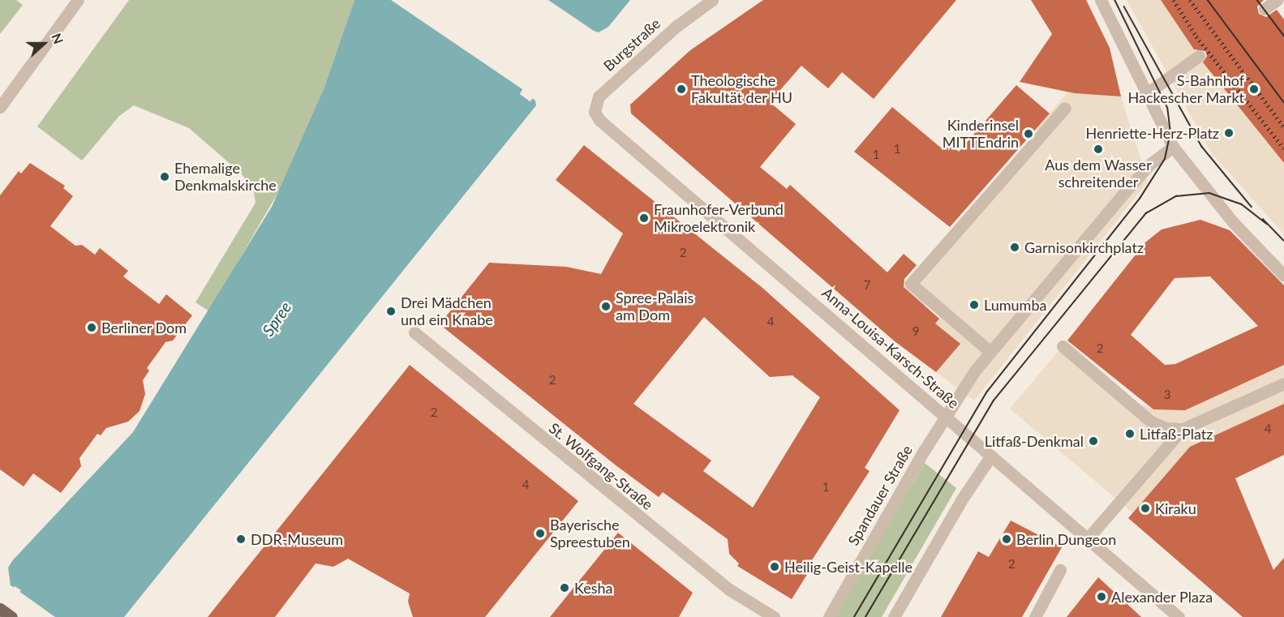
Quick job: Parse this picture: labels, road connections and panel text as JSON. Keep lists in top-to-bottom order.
{
  "streets": {
    "street": [
      "Burgstraße",
      "Anna-Louisa-Karsch-Straße",
      "St. Wolfgang-Straße",
      "Spandauer Straße"
    ]
  },
  "crossings": [
    ["Burgstraße", "Anna-Louisa-Karsch-Straße"],
    ["Anna-Louisa-Karsch-Straße", "Spandauer Straße"]
  ],
  "water": ["Spree"],
  "places": [
    "Theologische Fakultät der HU",
    "S-Bahnhof Hackescher Markt",
    "Henriette-Herz-Platz",
    "Kinderinsel MITTEndrin",
    "Aus dem Wasser schreitender",
    "Ehemalige Denkmalskirche",
    "Fraunhofer-Verbund Mikroelektronik",
    "Garnisonkirchplatz",
    "Lumumba",
    "Spree-Palais am Dom",
    "Drei Mädchen und ein Knabe",
    "Berliner Dom",
    "Litfaß-Platz",
    "Litfaß-Denkmal",
    "Kiraku",
    "Bayerische Spreestuben",
    "DDR-Museum",
    "Berlin Dungeon",
    "Heilig-Geist-Kapelle",
    "Kesha",
    "Alexander Plaza"
  ],
  "house_numbers": [
    "1",
    "1",
    "2",
    "7",
    "4",
    "9",
    "2",
    "2",
    "3",
    "2",
    "4",
    "4",
    "1",
    "2"
  ],
  "north": "right"
}
